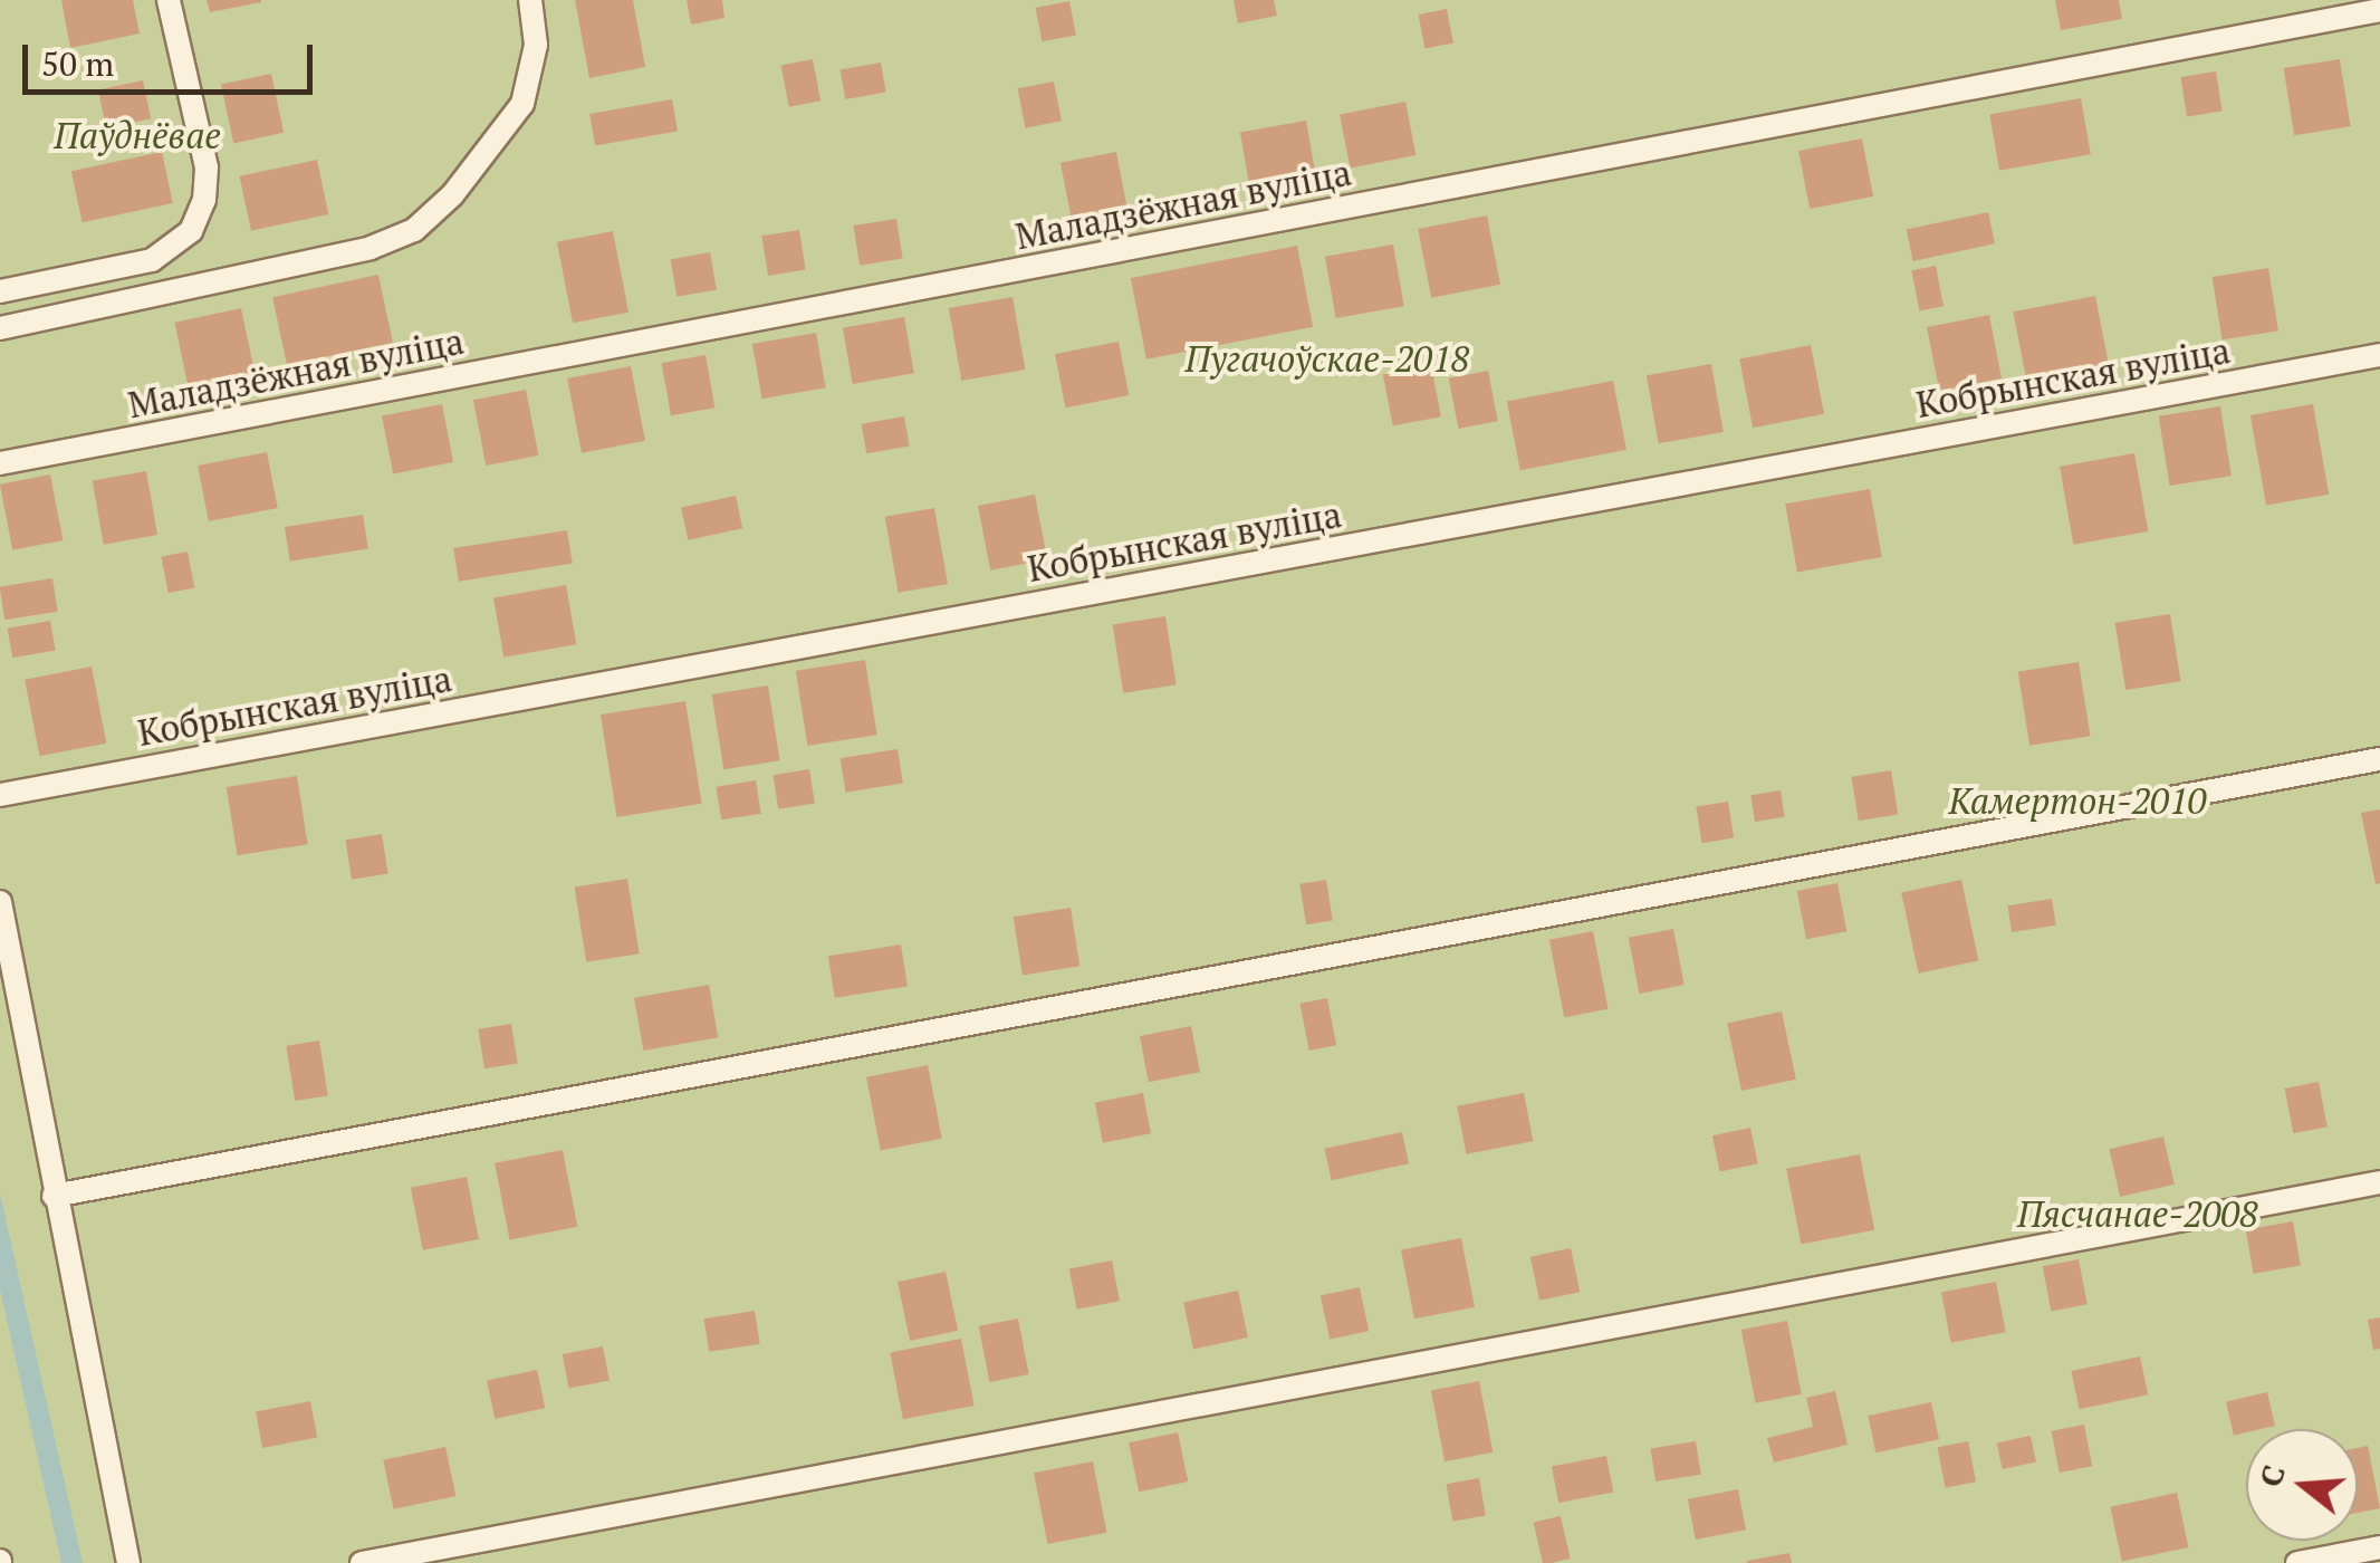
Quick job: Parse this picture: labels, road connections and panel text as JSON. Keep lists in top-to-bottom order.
{
  "streets": {
    "lane": ["Маладзёжная вуліца", "Кобрынская вуліца"]
  },
  "parks": [
    "Паўднёвае",
    "Пугачоўскае-2018",
    "Камертон-2010",
    "Пясчанае-2008"
  ],
  "scale_bar": "50 m",
  "north": "left"
}
